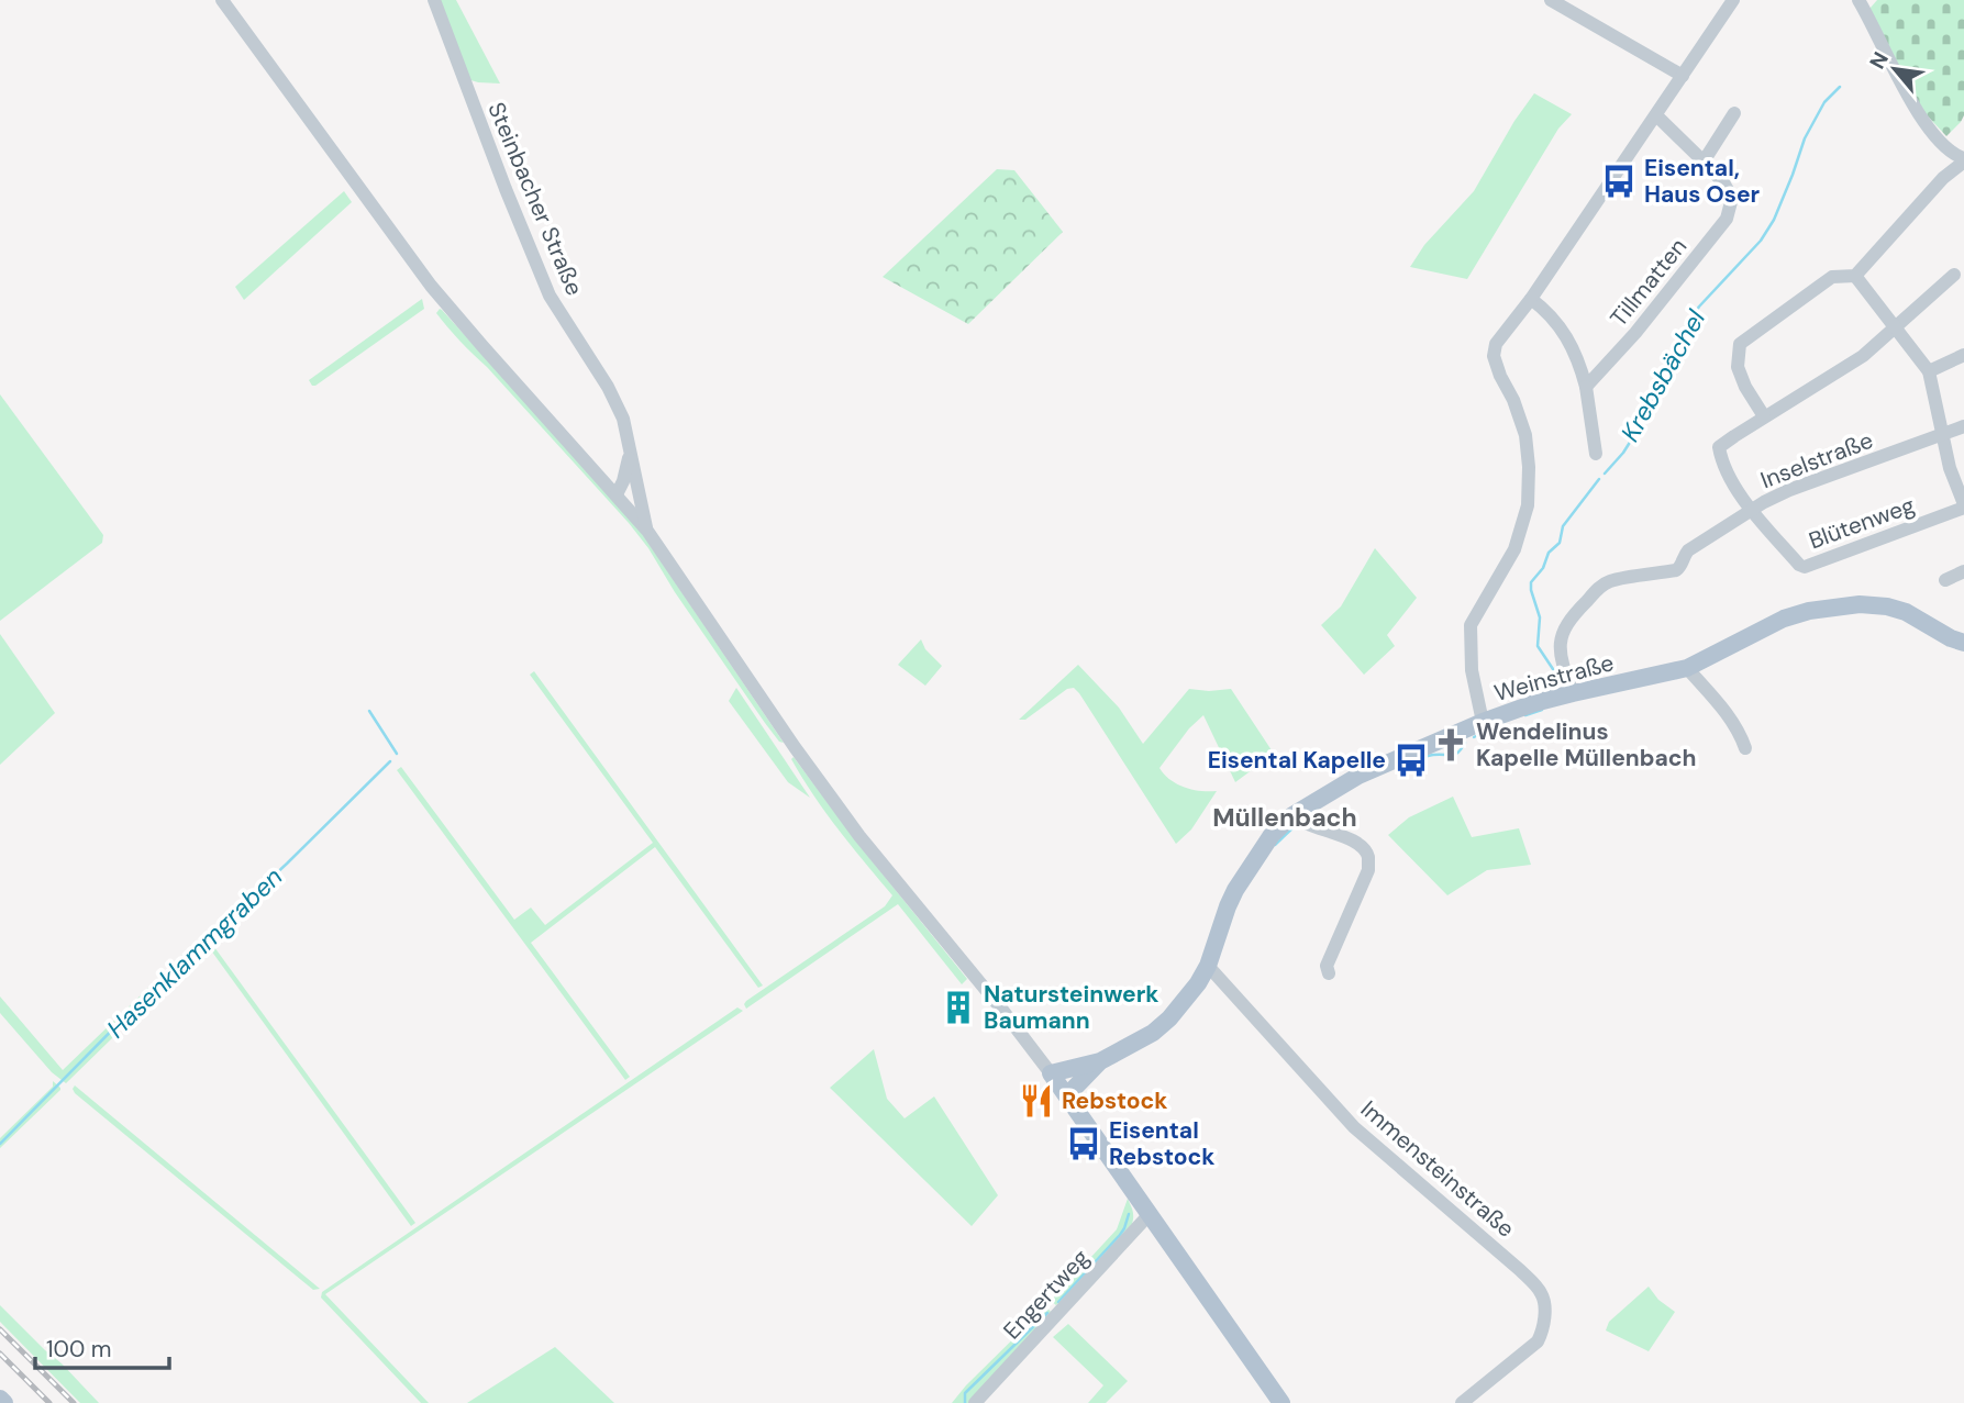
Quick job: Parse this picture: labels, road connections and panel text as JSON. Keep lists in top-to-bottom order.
{
  "streets": {
    "main road": ["Weinstraße"],
    "street": [
      "Steinbacher Straße",
      "Tillmatten",
      "Inselstraße",
      "Blütenweg",
      "Immensteinstraße",
      "Engertweg"
    ]
  },
  "crossings": [
    ["Inselstraße", "Blütenweg"],
    ["Inselstraße", "Weinstraße"],
    ["Weinstraße", "Immensteinstraße"]
  ],
  "districts": ["Müllenbach"],
  "water": ["Krebsbächel", "Hasenklammgraben"],
  "places": {
    "bus stop": ["Eisental, Haus Oser", "Eisental Kapelle", "Eisental Rebstock"],
    "church": ["Wendelinus Kapelle Müllenbach"],
    "building": ["Natursteinwerk Baumann"],
    "restaurant": ["Rebstock"]
  },
  "scale_bar": "100 m",
  "north": "top left"
}
